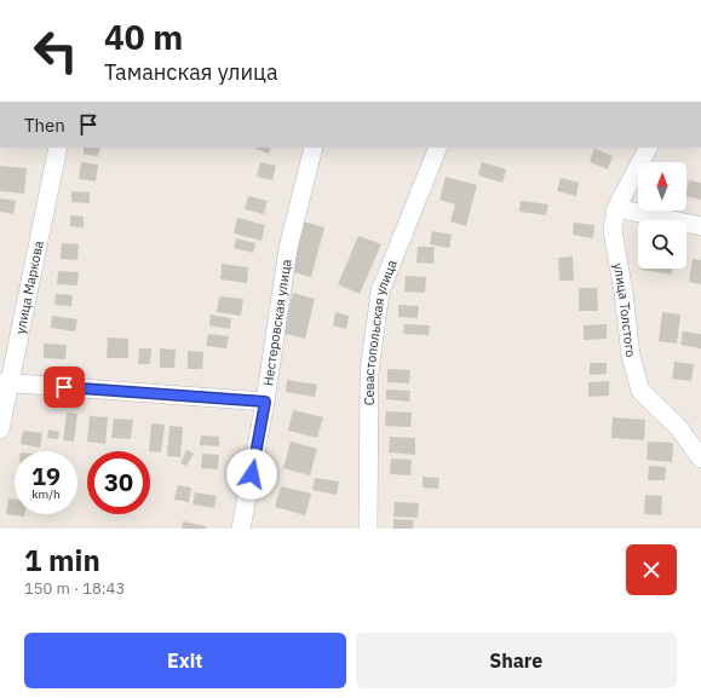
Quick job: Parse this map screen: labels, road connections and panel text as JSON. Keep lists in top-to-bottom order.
{
  "streets": {
    "street": [
      "улица Маркова",
      "улица Толстого",
      "Нестеровская улица",
      "Севастопольская улица"
    ]
  },
  "north": "top",
  "page": {
    "turn": ["40 m", "Таманская улица"],
    "then": "Then",
    "speed": "19 km/h",
    "limit": "30",
    "heading": ["1 min", "150 m · 18:43"],
    "buttons": ["Exit", "Share"]
  }
}
